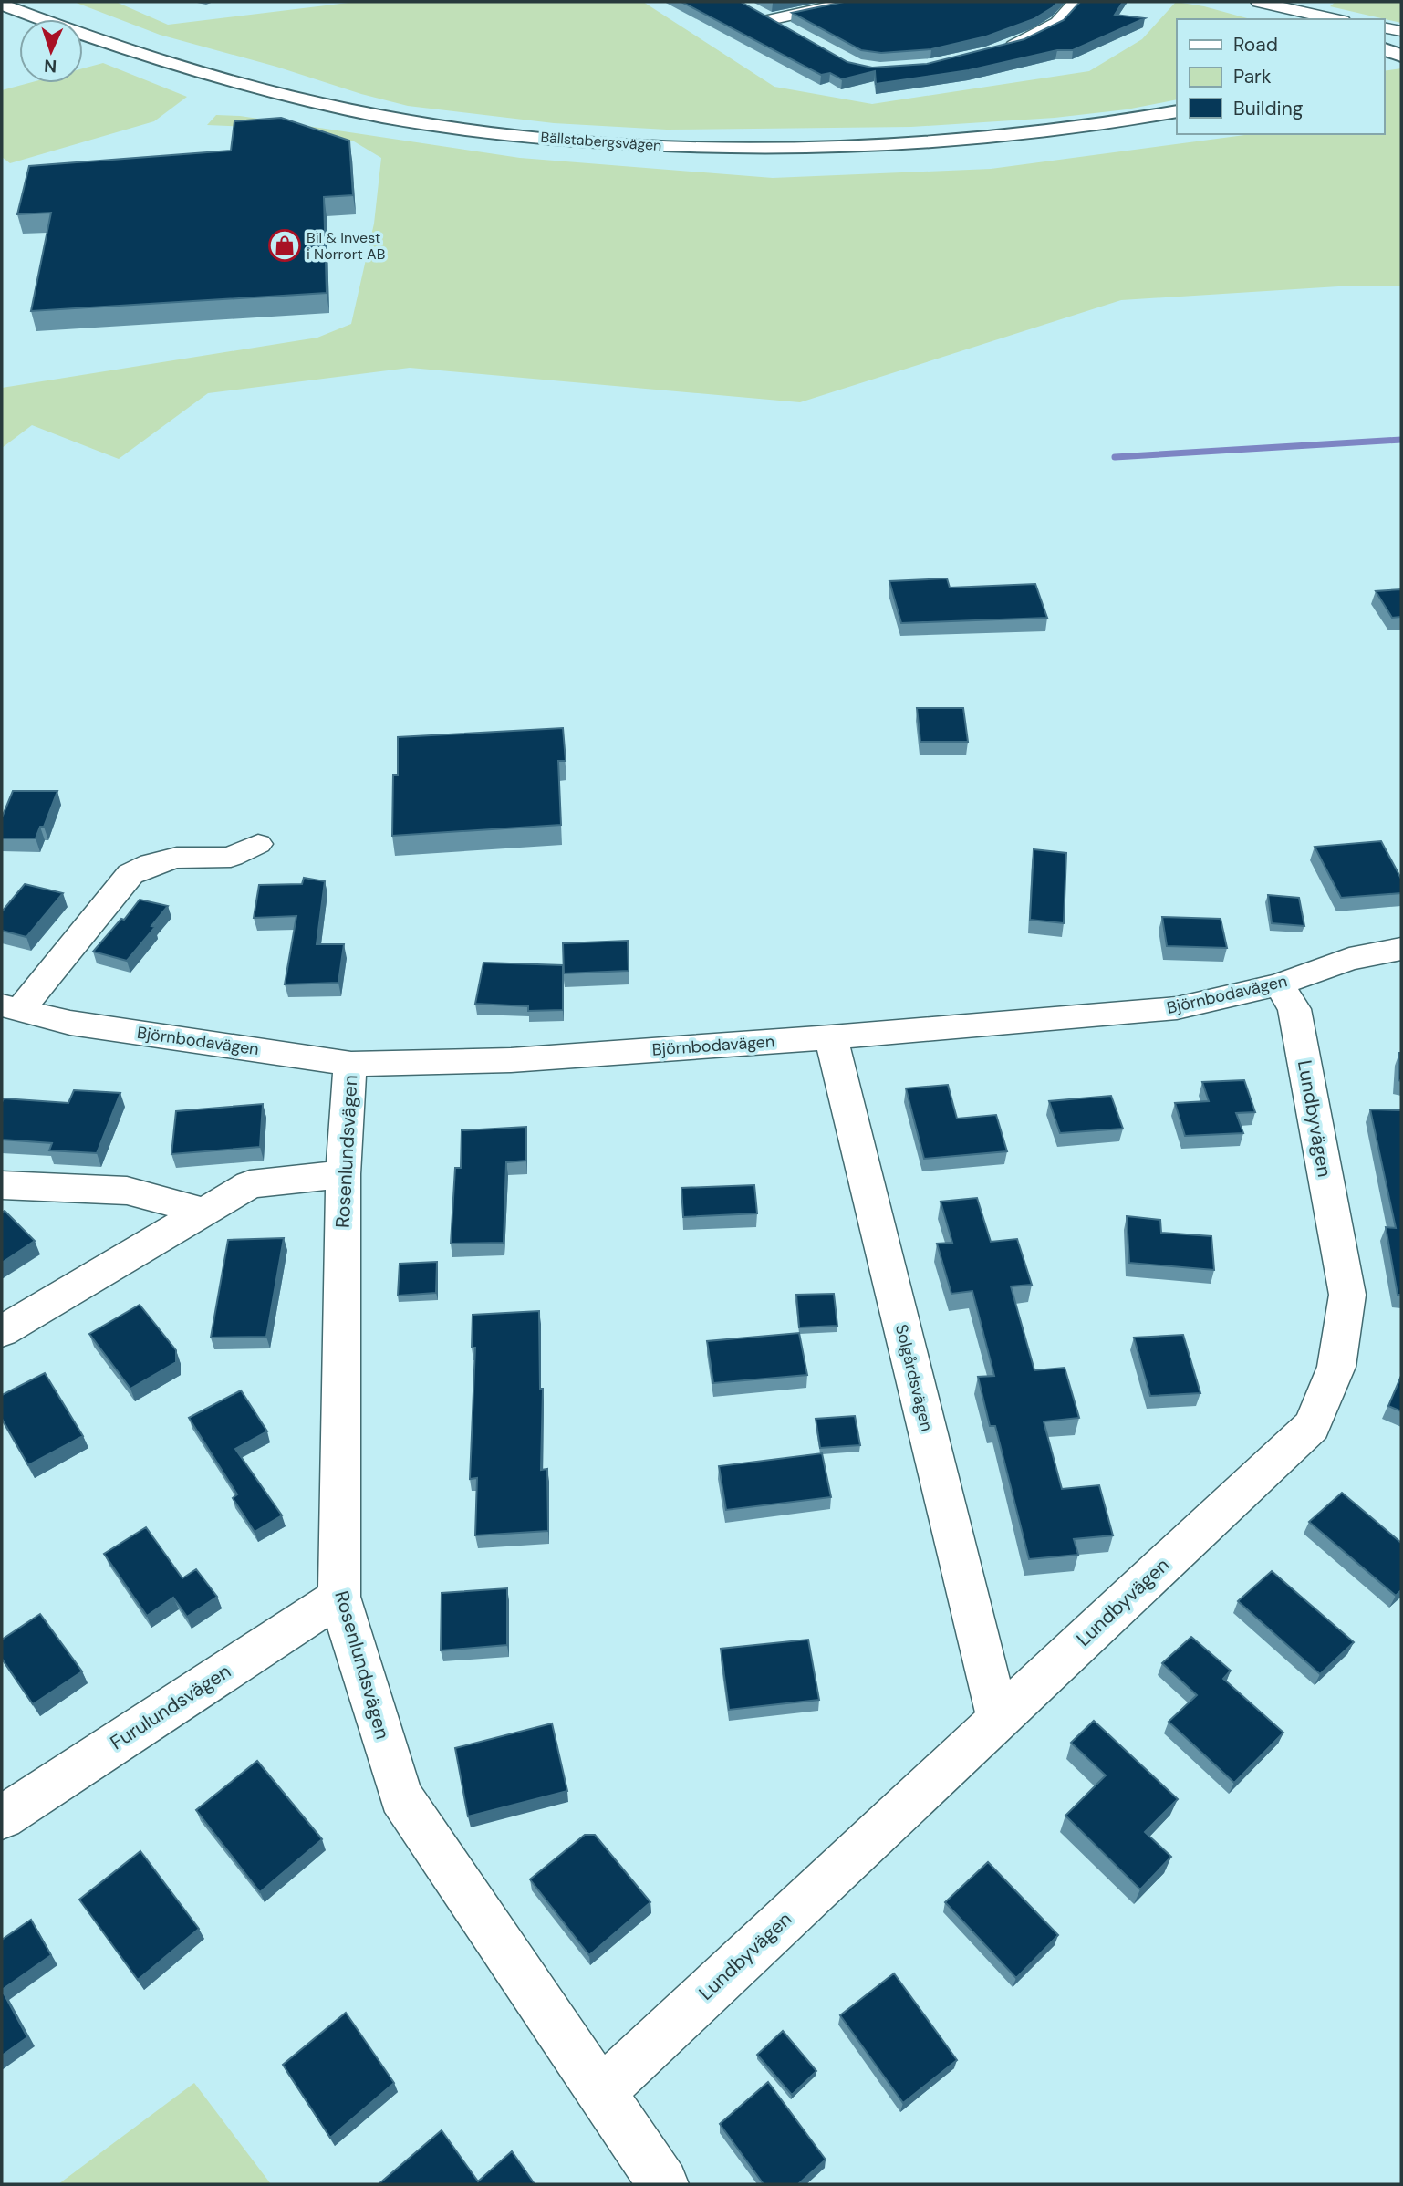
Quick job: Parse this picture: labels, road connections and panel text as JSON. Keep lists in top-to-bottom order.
{
  "streets": {
    "street": [
      "Bällstabergsvägen",
      "Björnbodavägen",
      "Lundbyvägen",
      "Rosenlundsvägen",
      "Solgårdsvägen",
      "Furulundsvägen"
    ]
  },
  "crossings": [
    ["Björnbodavägen", "Lundbyvägen"],
    ["Björnbodavägen", "Rosenlundsvägen"],
    ["Björnbodavägen", "Solgårdsvägen"],
    ["Lundbyvägen", "Rosenlundsvägen"],
    ["Lundbyvägen", "Solgårdsvägen"],
    ["Rosenlundsvägen", "Furulundsvägen"]
  ],
  "places": {
    "shop": ["Bil & Invest i Norrort AB"]
  },
  "legend": ["Road", "Park", "Building"],
  "north": "bottom"
}
